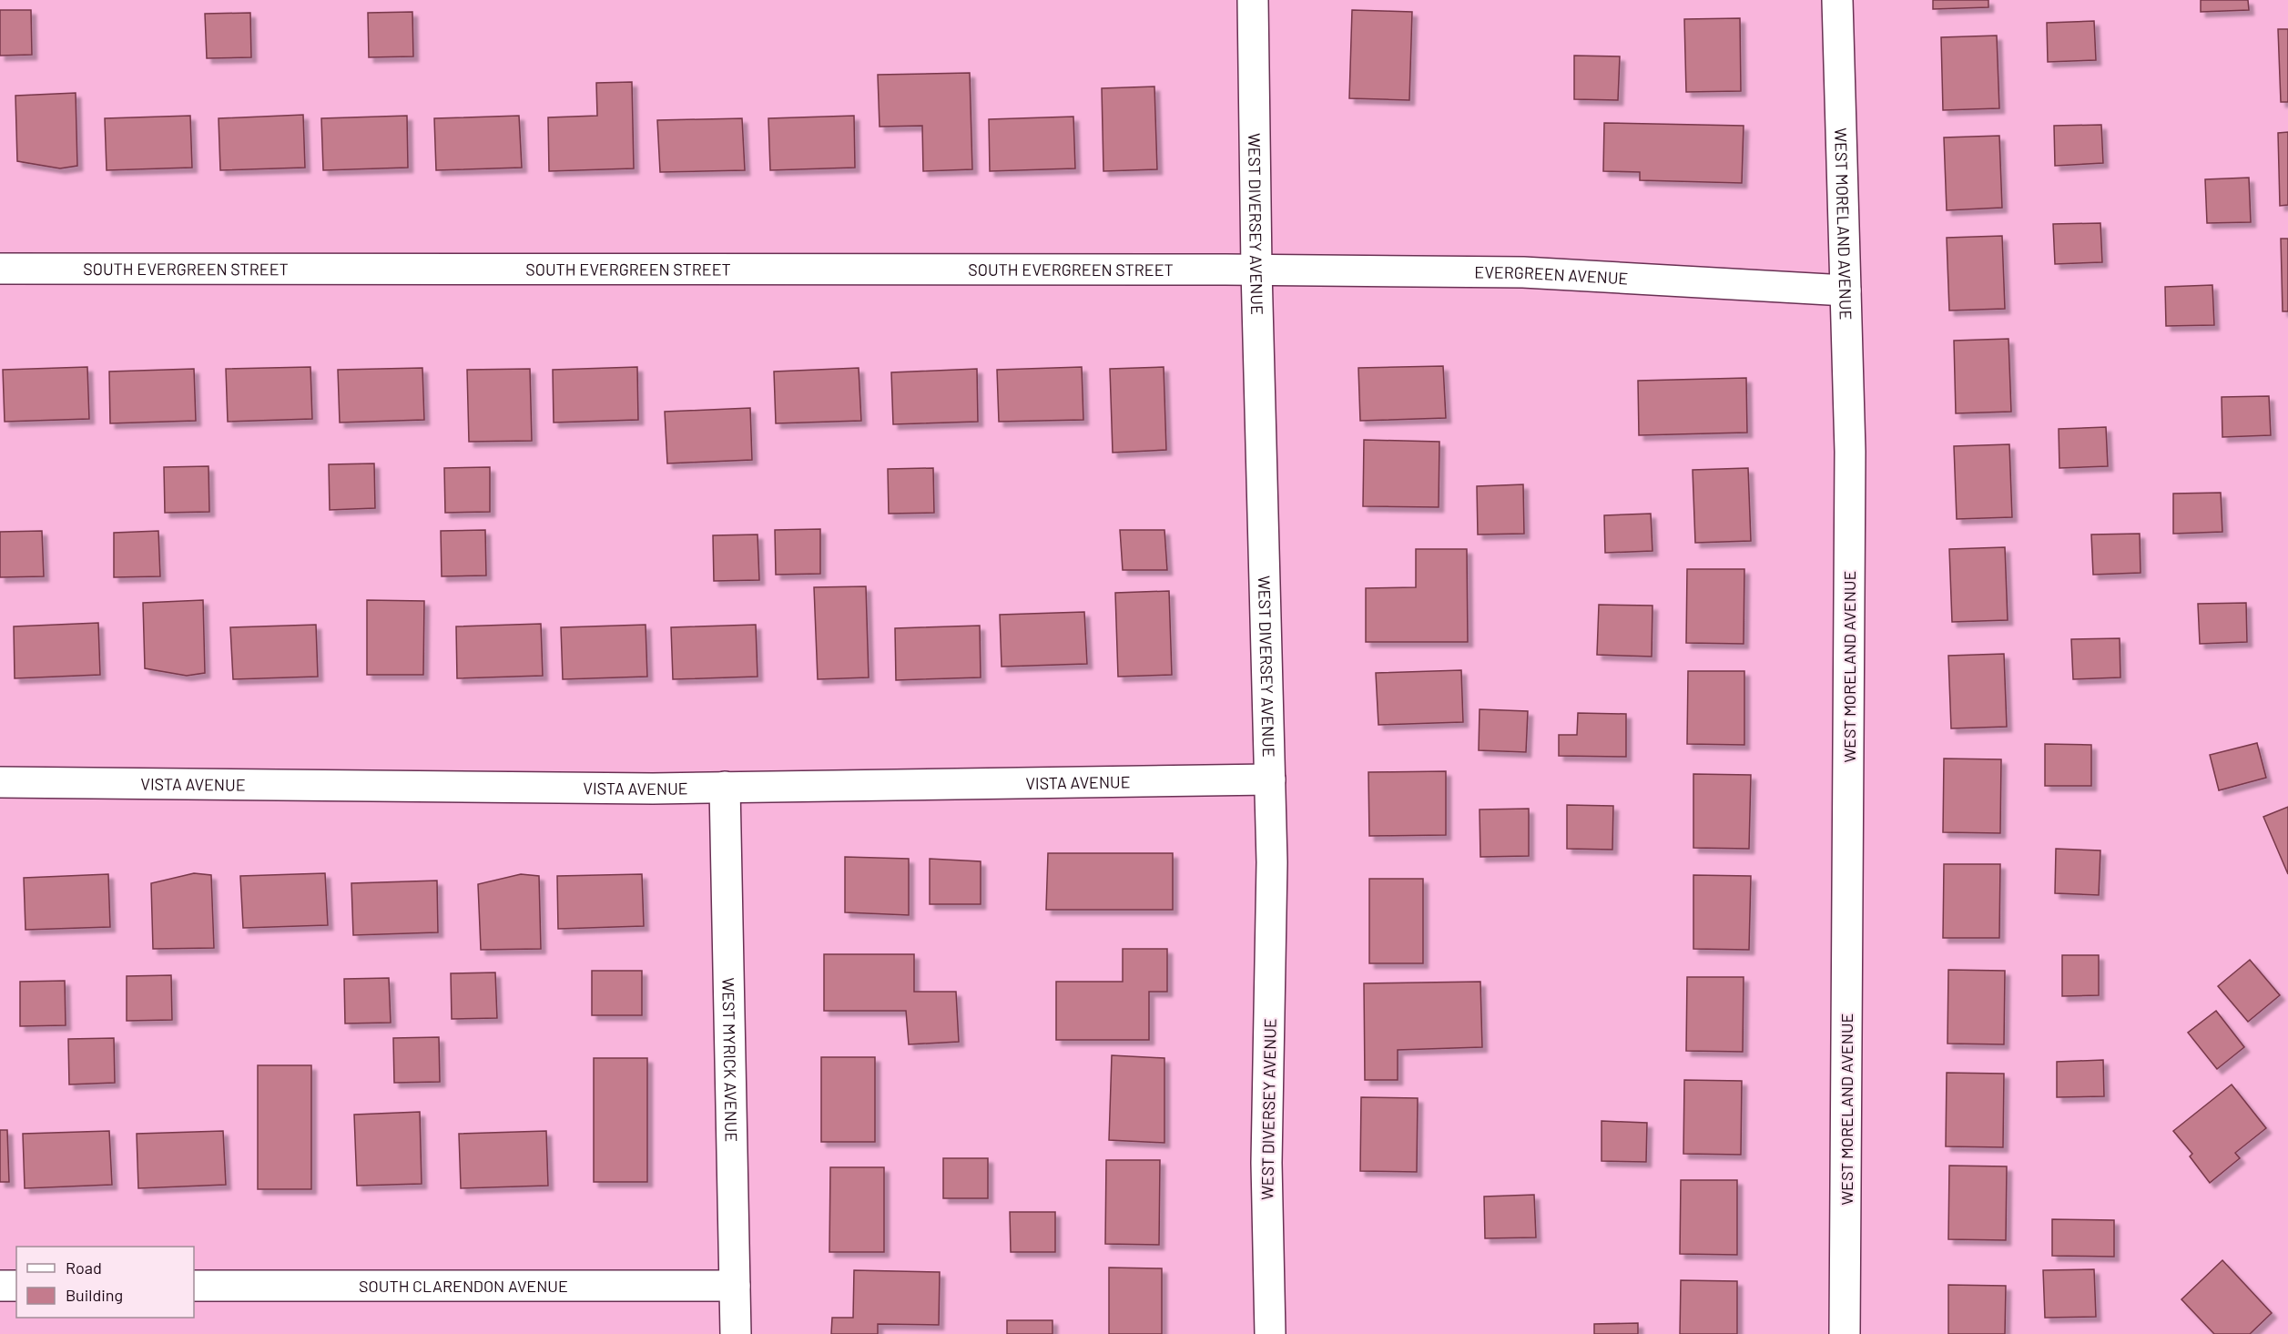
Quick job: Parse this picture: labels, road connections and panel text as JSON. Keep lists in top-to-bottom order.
{
  "streets": {
    "street": [
      "WEST DIVERSEY AVENUE",
      "WEST MORELAND AVENUE",
      "SOUTH EVERGREEN STREET",
      "EVERGREEN AVENUE",
      "VISTA AVENUE",
      "WEST MYRICK AVENUE",
      "SOUTH CLARENDON AVENUE"
    ]
  },
  "crossings": [
    ["WEST DIVERSEY AVENUE", "SOUTH EVERGREEN STREET"],
    ["WEST DIVERSEY AVENUE", "EVERGREEN AVENUE"],
    ["WEST DIVERSEY AVENUE", "VISTA AVENUE"],
    ["WEST MORELAND AVENUE", "EVERGREEN AVENUE"],
    ["SOUTH EVERGREEN STREET", "EVERGREEN AVENUE"],
    ["VISTA AVENUE", "WEST MYRICK AVENUE"],
    ["WEST MYRICK AVENUE", "SOUTH CLARENDON AVENUE"]
  ],
  "legend": ["Road", "Building"]
}
